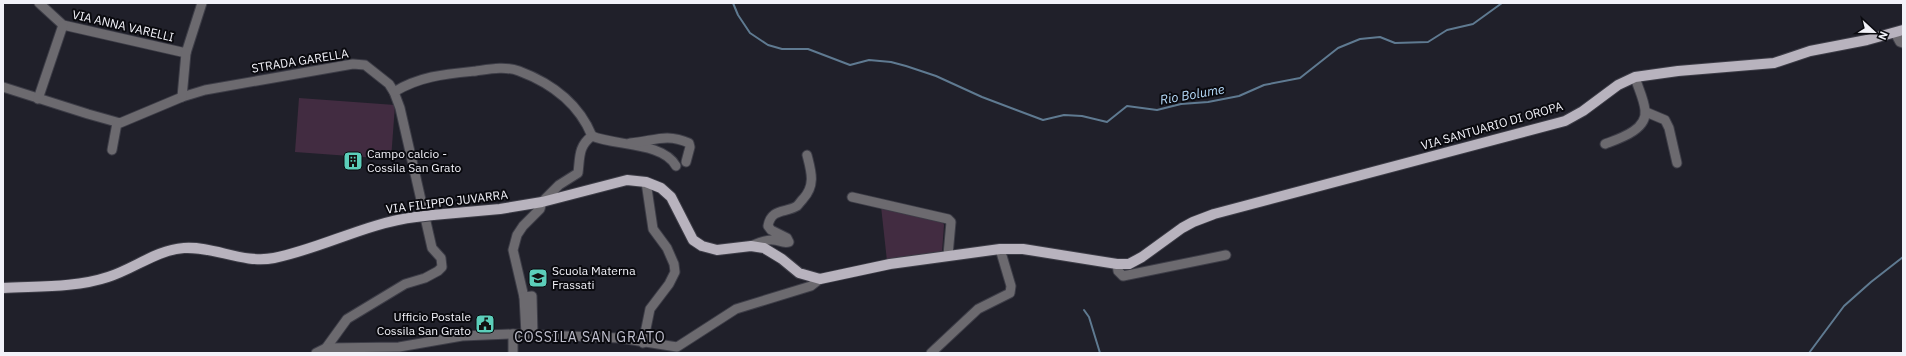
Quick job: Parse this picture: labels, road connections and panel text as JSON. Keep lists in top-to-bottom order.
{
  "streets": {
    "main road": ["VIA SANTUARIO DI OROPA", "VIA FILIPPO JUVARRA"],
    "street": ["VIA ANNA VARELLI", "STRADA GARELLA"]
  },
  "crossings": [
    ["STRADA GARELLA", "VIA SANTUARIO DI OROPA"],
    ["VIA SANTUARIO DI OROPA", "VIA FILIPPO JUVARRA"]
  ],
  "districts": ["COSSILA SAN GRATO"],
  "water": ["Rio Bolume"],
  "places": {
    "building": ["Campo calcio - Cossila San Grato"],
    "school or university": ["Scuola Materna Frassati"],
    "public building": ["Ufficio Postale Cossila San Grato"]
  },
  "north": "right"
}
